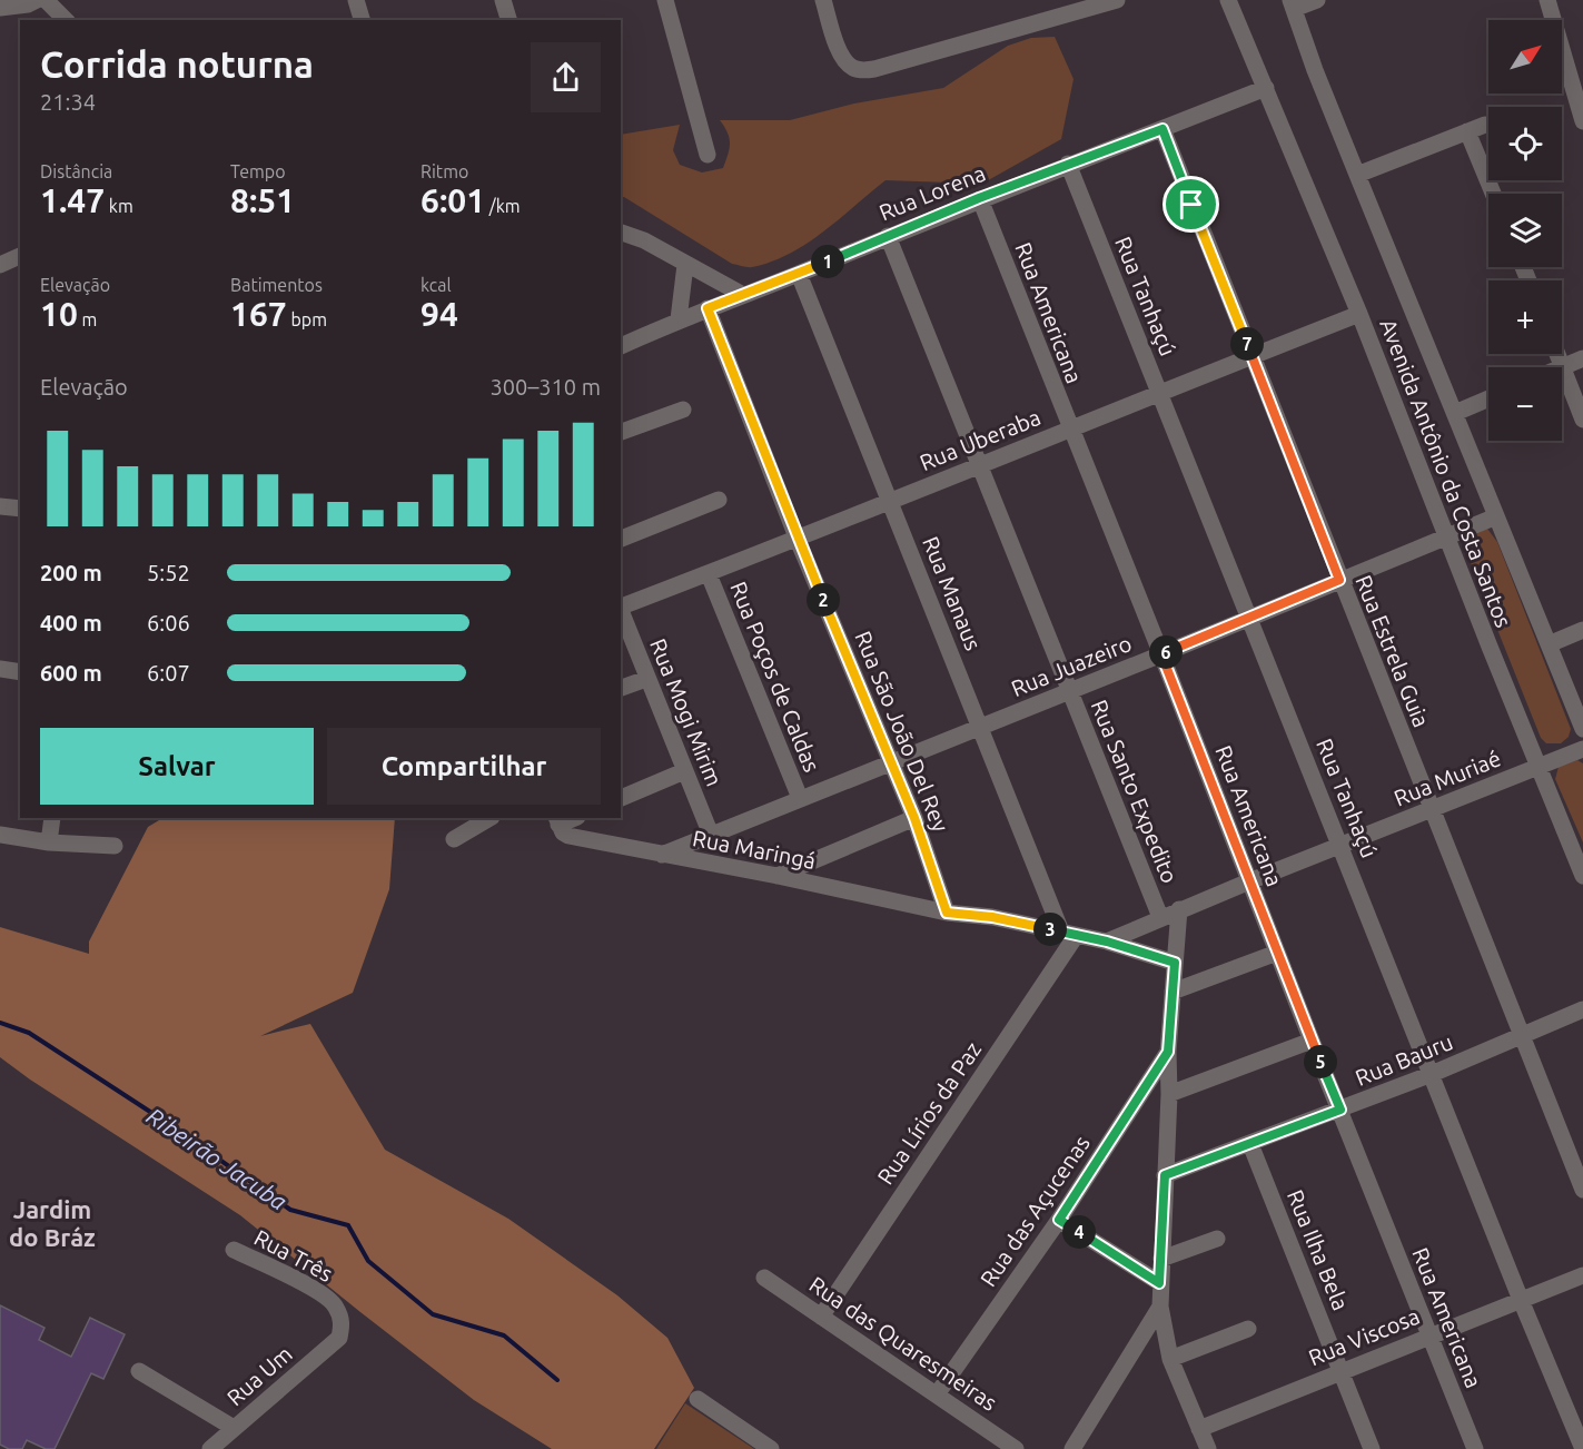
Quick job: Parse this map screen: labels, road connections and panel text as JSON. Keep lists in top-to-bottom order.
{
  "streets": {
    "street": [
      "Rua Lorena",
      "Rua Tanhaçú",
      "Rua Americana",
      "Rua Uberaba",
      "Avenida Antônio da Costa Santos",
      "Rua Manaus",
      "Rua Estrela Guia",
      "Rua Juazeiro",
      "Rua Poços de Caldas",
      "Rua Mogi Mirim",
      "Rua São João Del Rey",
      "Rua Muriaé",
      "Rua Santo Expedito",
      "Rua Maringá",
      "Rua Bauru",
      "Rua Lírios da Paz",
      "Rua das Açucenas",
      "Rua Ilha Bela",
      "Rua Três",
      "Rua Viscosa",
      "Rua das Quaresmeiras",
      "Rua Um"
    ]
  },
  "crossings": [
    ["Rua Lorena", "Rua Tanhaçú"],
    ["Rua Lorena", "Rua Americana"],
    ["Rua Lorena", "Avenida Antônio da Costa Santos"],
    ["Rua Lorena", "Rua Manaus"],
    ["Rua Lorena", "Rua Estrela Guia"],
    ["Rua Lorena", "Rua São João Del Rey"],
    ["Rua Lorena", "Rua Santo Expedito"],
    ["Rua Tanhaçú", "Rua Uberaba"],
    ["Rua Tanhaçú", "Rua Juazeiro"],
    ["Rua Tanhaçú", "Rua Muriaé"],
    ["Rua Tanhaçú", "Rua Bauru"],
    ["Rua Tanhaçú", "Rua Viscosa"],
    ["Rua Americana", "Rua Uberaba"],
    ["Rua Americana", "Rua Juazeiro"],
    ["Rua Americana", "Rua Muriaé"],
    ["Rua Americana", "Rua Bauru"],
    ["Rua Americana", "Rua Viscosa"],
    ["Rua Uberaba", "Avenida Antônio da Costa Santos"],
    ["Rua Uberaba", "Rua Manaus"],
    ["Rua Uberaba", "Rua Estrela Guia"],
    ["Rua Uberaba", "Rua Poços de Caldas"],
    ["Rua Uberaba", "Rua São João Del Rey"],
    ["Rua Uberaba", "Rua Santo Expedito"],
    ["Avenida Antônio da Costa Santos", "Rua Juazeiro"],
    ["Avenida Antônio da Costa Santos", "Rua Muriaé"],
    ["Rua Manaus", "Rua Juazeiro"],
    ["Rua Manaus", "Rua Lírios da Paz"],
    ["Rua Estrela Guia", "Rua Juazeiro"],
    ["Rua Estrela Guia", "Rua Muriaé"],
    ["Rua Estrela Guia", "Rua Bauru"],
    ["Rua Juazeiro", "Rua Poços de Caldas"],
    ["Rua Juazeiro", "Rua Mogi Mirim"],
    ["Rua Juazeiro", "Rua São João Del Rey"],
    ["Rua Juazeiro", "Rua Santo Expedito"],
    ["Rua Juazeiro", "Rua Maringá"],
    ["Rua São João Del Rey", "Rua Maringá"],
    ["Rua Muriaé", "Rua Santo Expedito"],
    ["Rua Bauru", "Rua Ilha Bela"],
    ["Rua Lírios da Paz", "Rua das Quaresmeiras"],
    ["Rua das Açucenas", "Rua das Quaresmeiras"],
    ["Rua Ilha Bela", "Rua Viscosa"],
    ["Rua Três", "Rua Um"]
  ],
  "districts": ["Jardim do Bráz"],
  "water": ["Ribeirão Jacuba"],
  "north": "top right",
  "page": {
    "map_buttons": ["+", "−"],
    "heading": ["Corrida noturna", "21:34"],
    "stats": [
      ["Distância", "1.47 km"],
      ["Tempo", "8:51"],
      ["Ritmo", "6:01 /km"],
      ["Elevação", "10 m"],
      ["Batimentos", "167 bpm"],
      ["kcal", "94"]
    ],
    "pins": [
      "1",
      "7",
      "2",
      "6",
      "3",
      "5",
      "4"
    ],
    "chart": ["Elevação", "300–310 m"],
    "list": [
      {
        "name": "200 m",
        "note": "5:52"
      },
      {
        "name": "400 m",
        "note": "6:06"
      },
      {
        "name": "600 m",
        "note": "6:07"
      }
    ],
    "buttons": ["Salvar", "Compartilhar"]
  }
}
